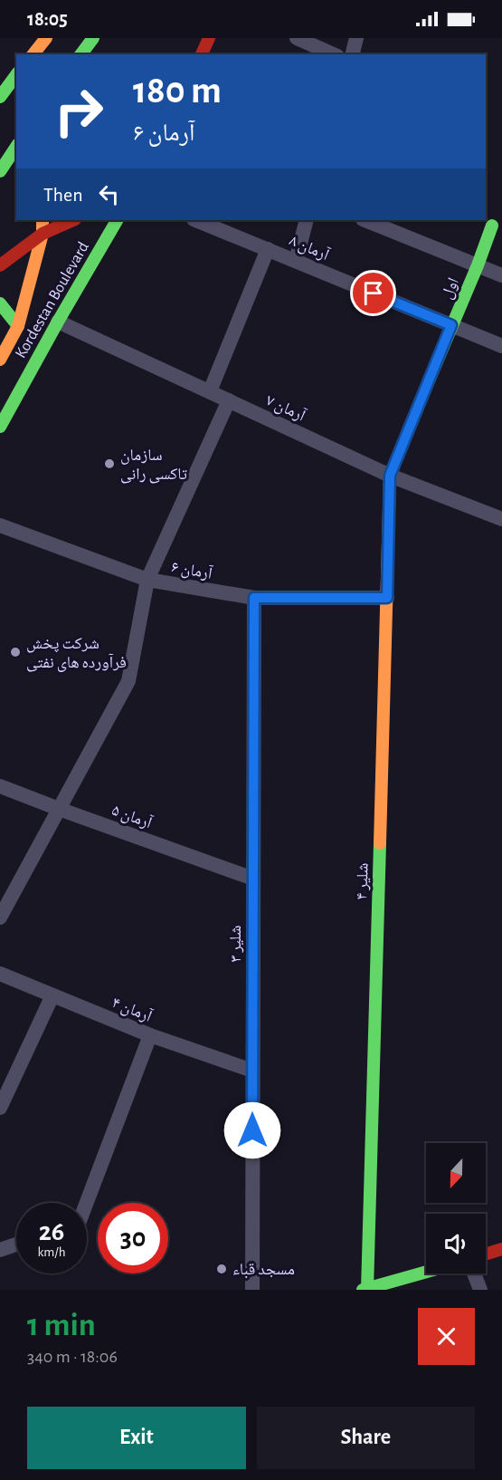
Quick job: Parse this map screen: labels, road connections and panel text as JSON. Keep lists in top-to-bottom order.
{
  "streets": {
    "street": [
      "آرمان ۸",
      "اول",
      "Kordestan Boulevard",
      "آرمان ۷",
      "آرمان ۶",
      "آرمان ۵",
      "شلیر ۴",
      "شلیر ۳",
      "آرمان ۴"
    ]
  },
  "crossings": [
    ["آرمان ۸", "اول"],
    ["اول", "آرمان ۷"],
    ["اول", "شلیر ۴"],
    ["Kordestan Boulevard", "آرمان ۷"],
    ["آرمان ۷", "شلیر ۴"],
    ["آرمان ۶", "شلیر ۴"],
    ["آرمان ۶", "شلیر ۳"],
    ["آرمان ۵", "شلیر ۳"],
    ["شلیر ۳", "آرمان ۴"]
  ],
  "places": ["سازمان تاکسی رانی", "شرکت پخش فرآورده های نفتی", "مسجد قباء"],
  "north": "bottom",
  "page": {
    "status": "18:05",
    "turn": ["180 m", "آرمان ۶"],
    "then": "Then",
    "speed": "26 km/h",
    "limit": "30",
    "heading": ["1 min", "340 m · 18:06"],
    "buttons": ["Exit", "Share"]
  }
}
